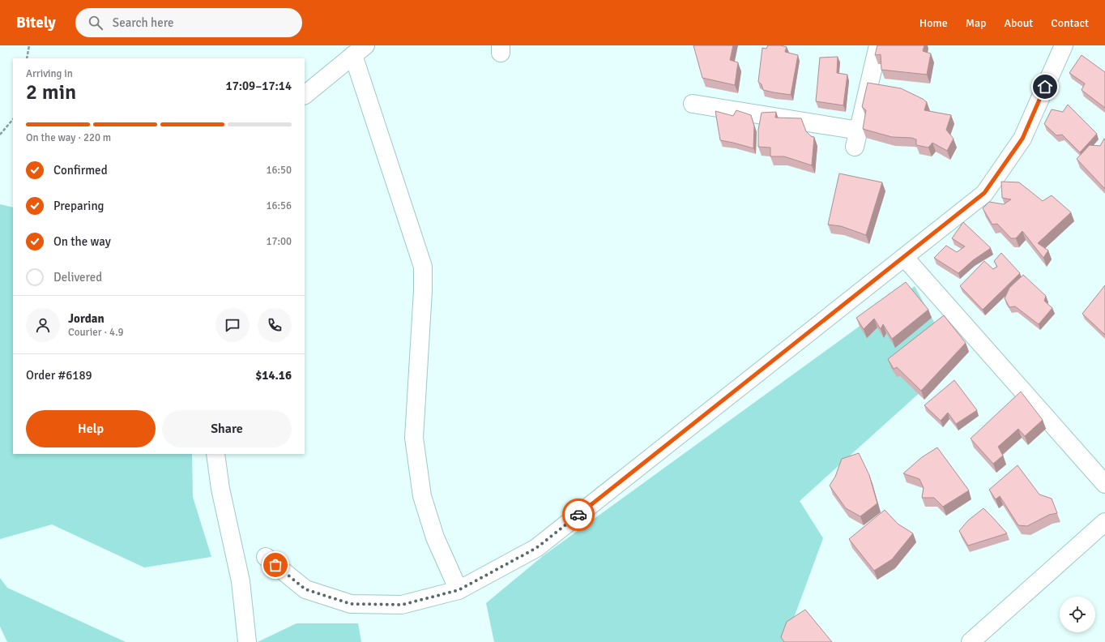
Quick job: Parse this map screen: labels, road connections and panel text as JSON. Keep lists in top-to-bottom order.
{
  "page": {
    "header": "Bitely",
    "search": "Search here",
    "nav": [
      "Home",
      "Map",
      "About",
      "Contact"
    ],
    "heading": ["2 min", "Arriving in", "17:09–17:14"],
    "panel": [
      "Jordan",
      "Courier · 4.9",
      "Order #6189",
      "$14.16"
    ],
    "bar": "On the way · 220 m",
    "list": [
      ["Confirmed", "16:50"],
      ["Preparing", "16:56"],
      ["On the way", "17:00"],
      "Delivered"
    ],
    "buttons": ["Help", "Share"]
  }
}
